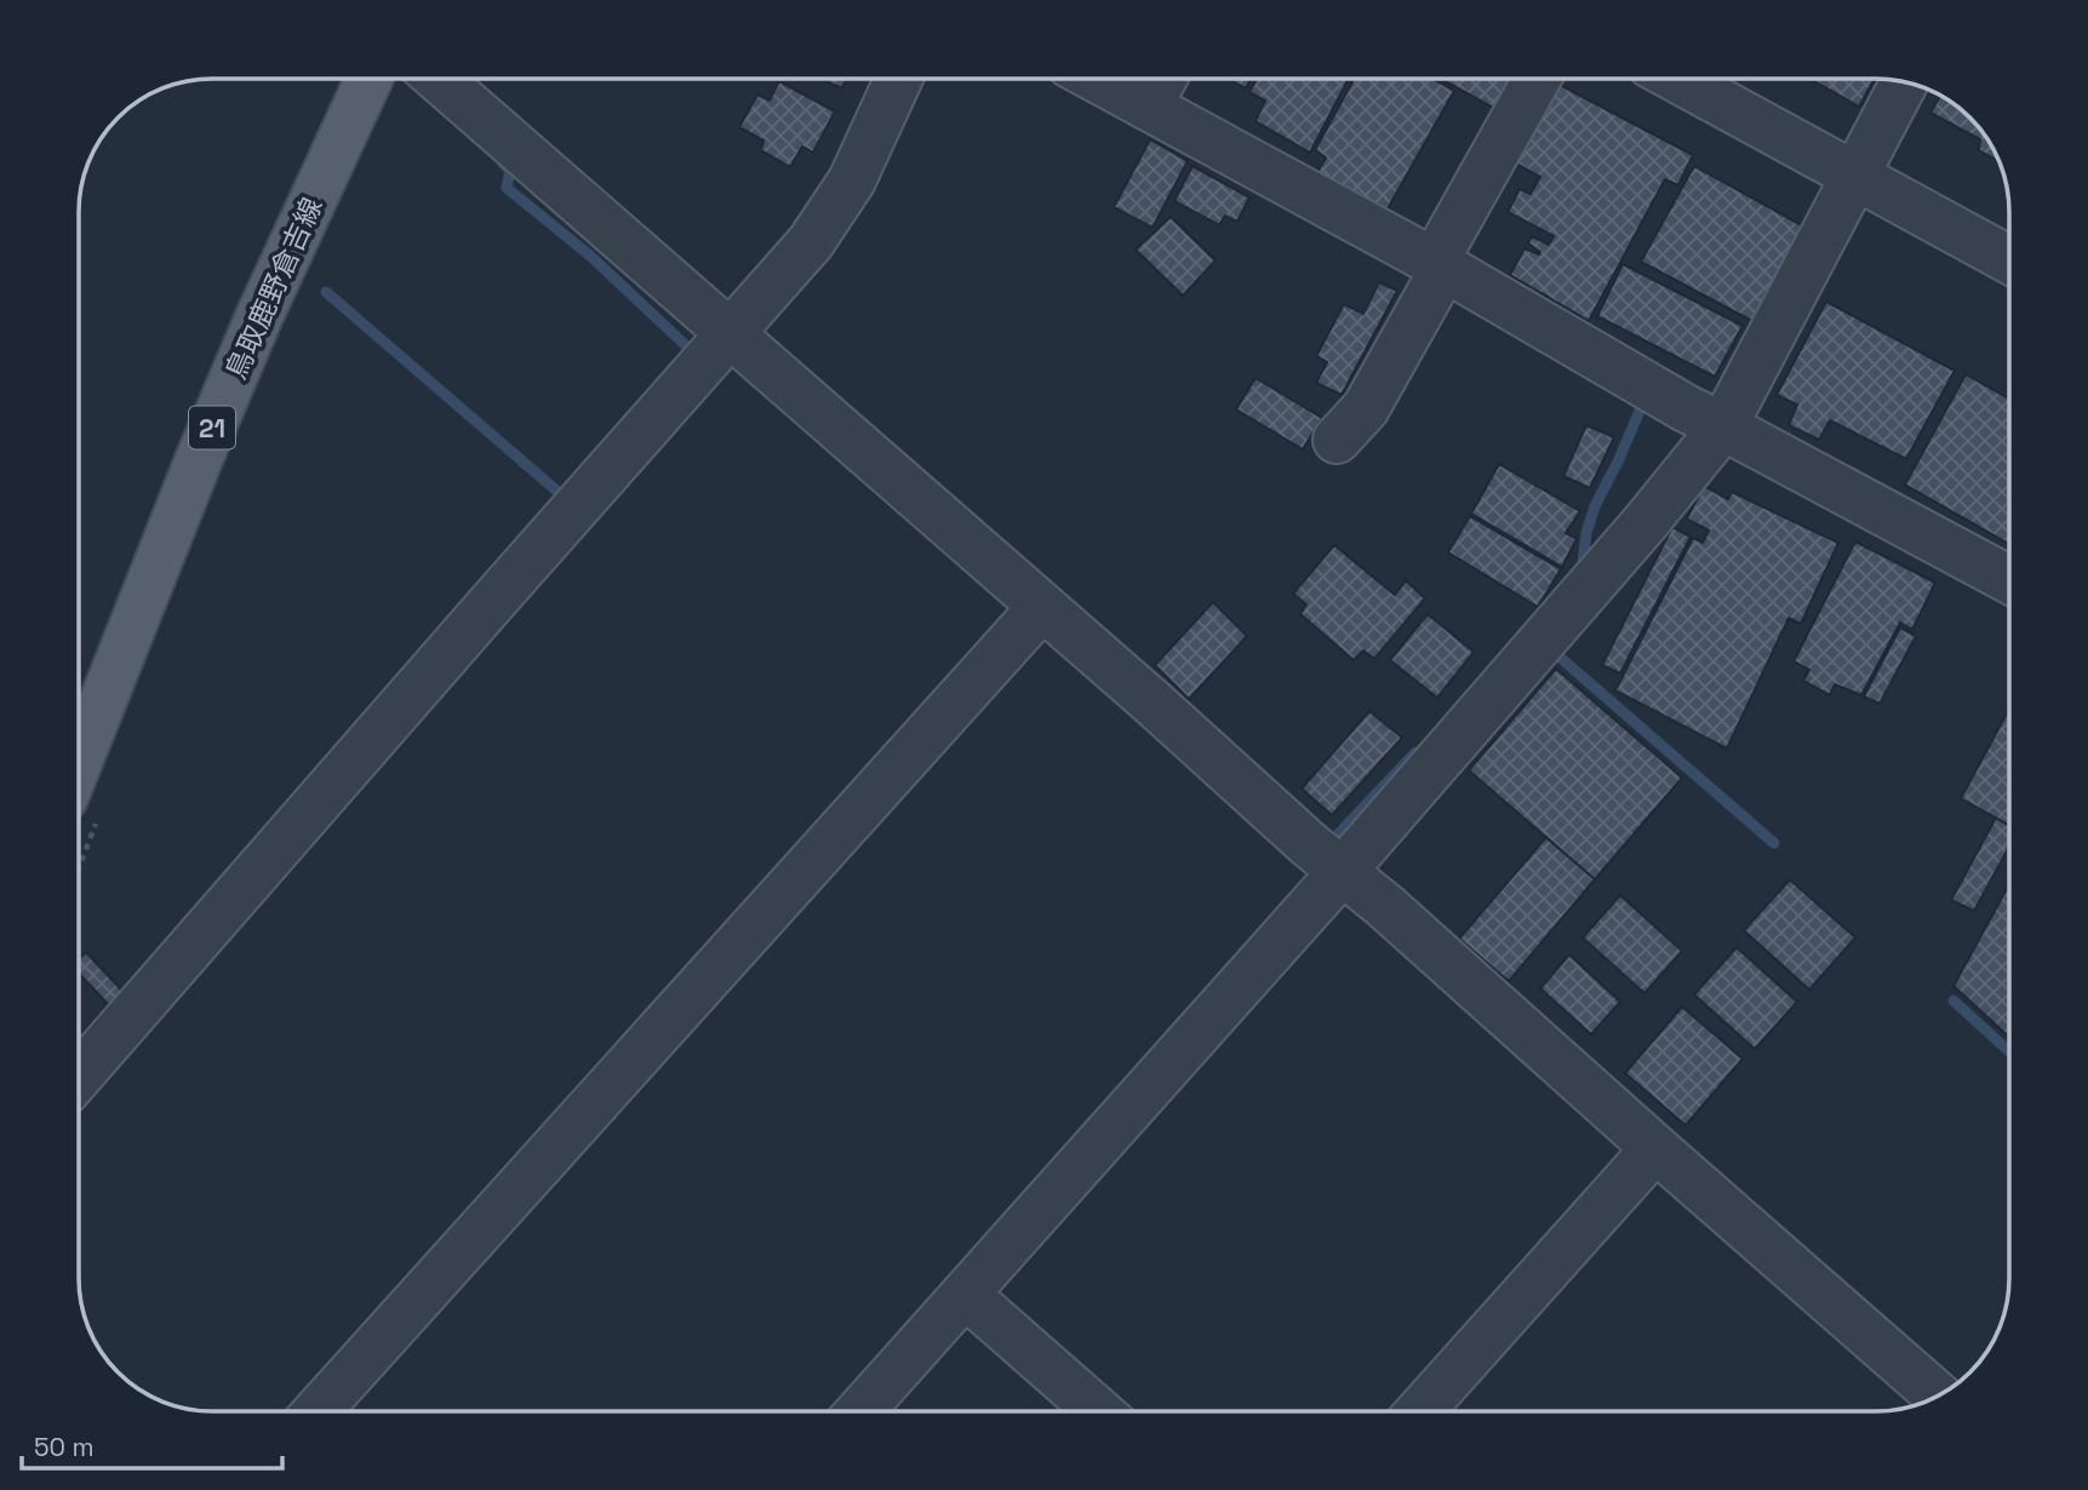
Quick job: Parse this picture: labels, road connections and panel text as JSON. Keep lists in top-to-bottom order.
{
  "streets": {
    "main road": ["鳥取鹿野倉吉線", "21"]
  },
  "scale_bar": "50 m"
}
